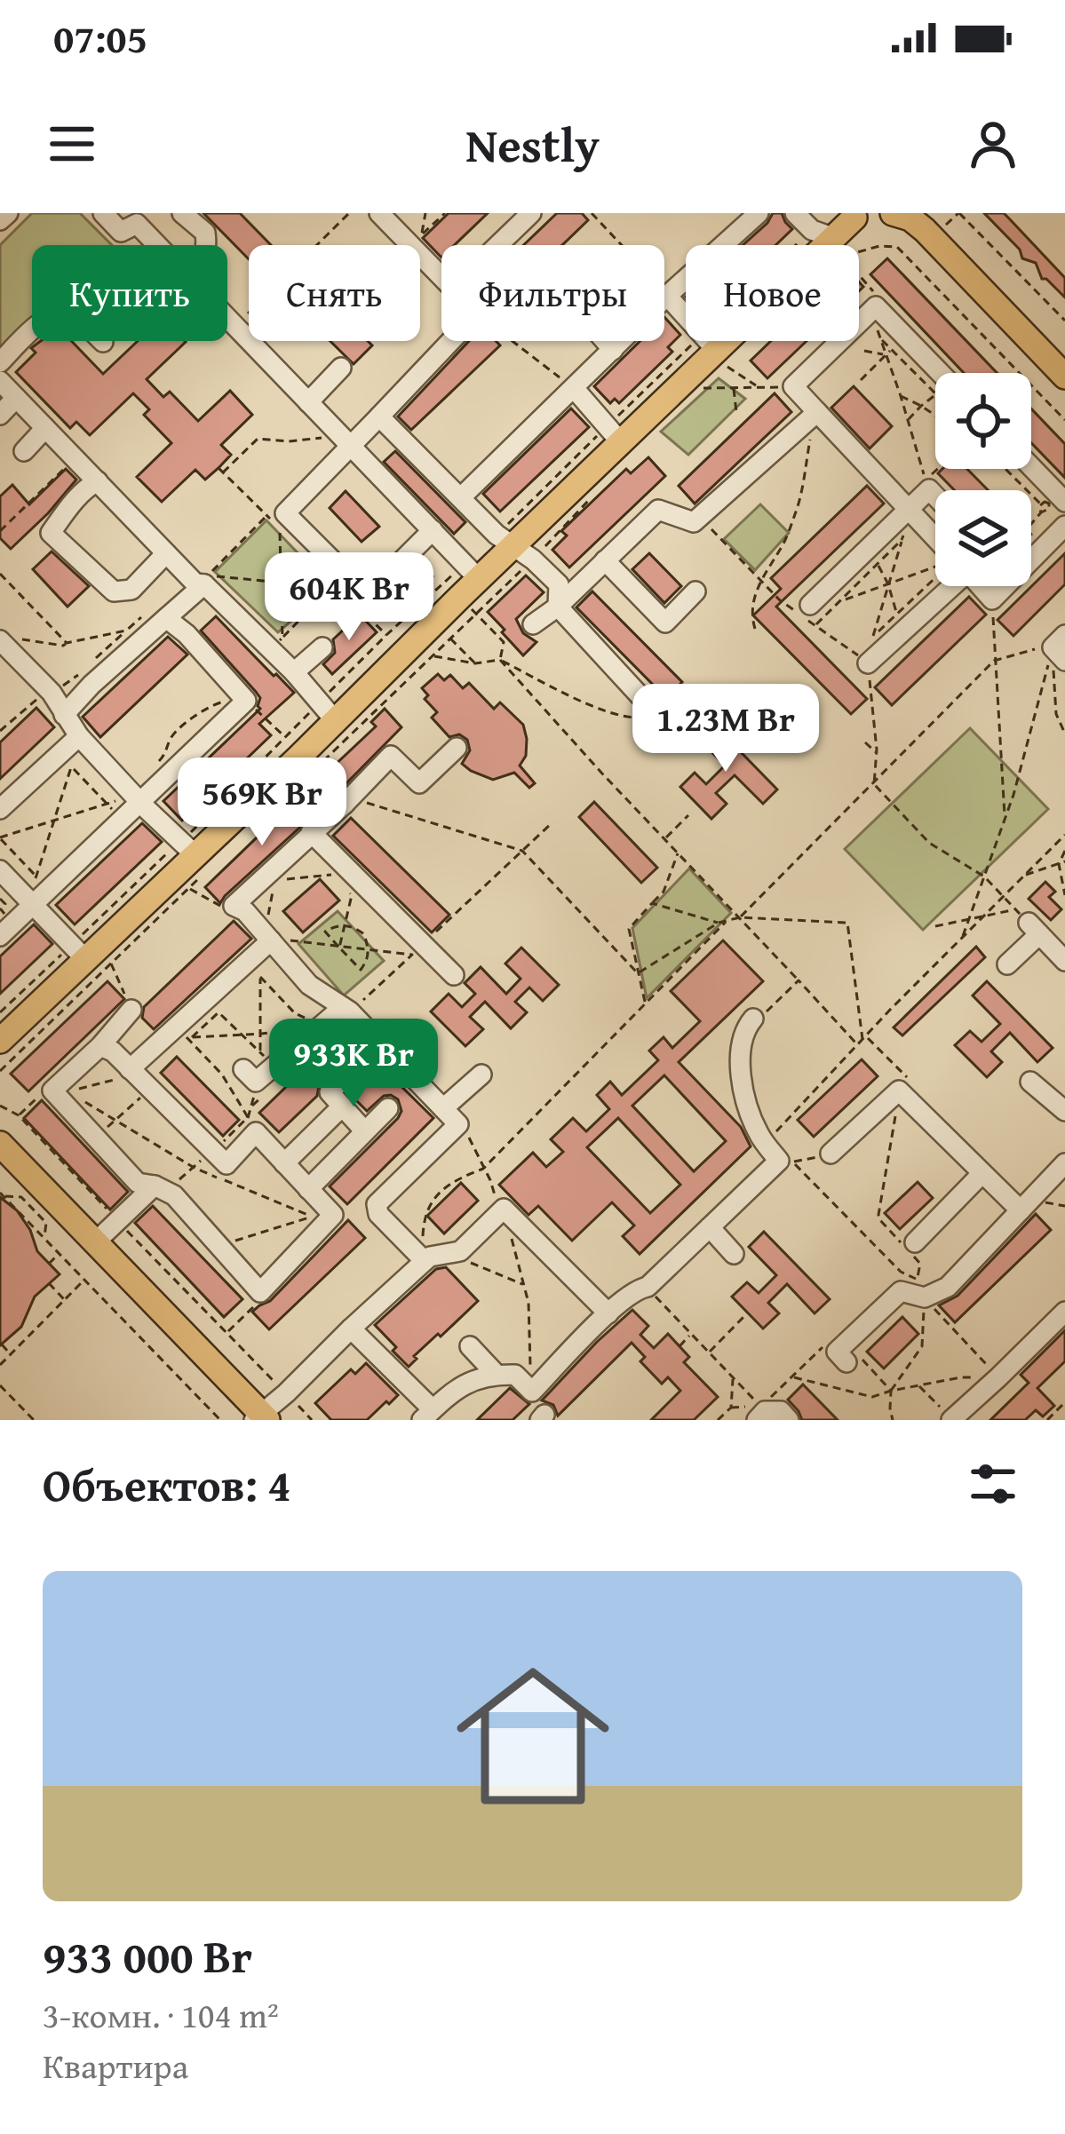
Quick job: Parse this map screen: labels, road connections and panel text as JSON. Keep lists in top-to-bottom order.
{
  "page": {
    "status": "07:05",
    "header": "Nestly",
    "chip": [
      "Купить",
      "Снять",
      "Фильтры",
      "Новое"
    ],
    "price": [
      "604K Br",
      "1.23M Br",
      "569K Br",
      "933K Br"
    ],
    "heading": "Объектов: 4",
    "list": [
      {
        "name": "933 000 Br",
        "note": "3-комн. · 104 m² · Квартира"
      }
    ]
  }
}
